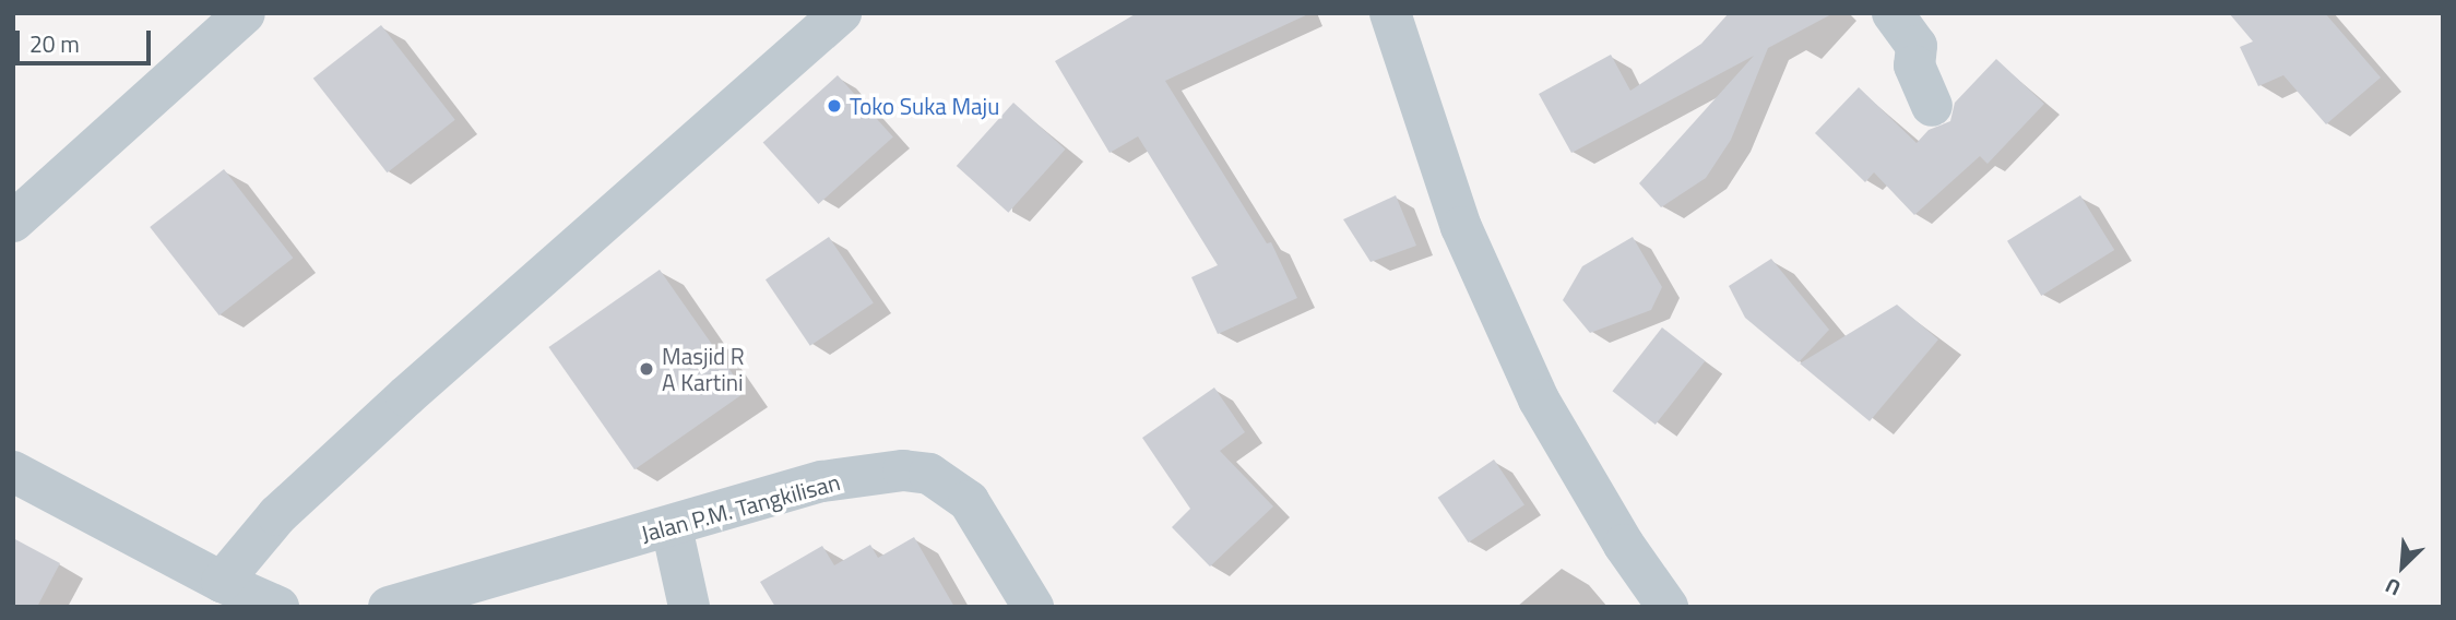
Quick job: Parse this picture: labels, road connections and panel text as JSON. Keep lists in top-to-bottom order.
{
  "streets": {
    "street": ["Jalan P.M. Tangkilisan"]
  },
  "places": ["Toko Suka Maju", "Masjid R A Kartini"],
  "scale_bar": "20 m",
  "north": "bottom left"
}
